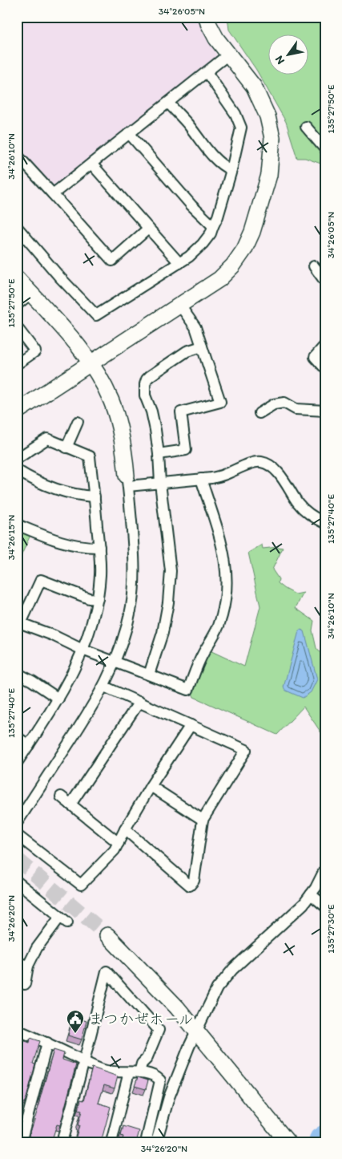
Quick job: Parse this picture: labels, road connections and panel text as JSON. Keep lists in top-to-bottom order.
{
  "places": {
    "public building": ["まつかぜホール"]
  },
  "north": "bottom left",
  "coordinates": [
    "34°26'05\"N",
    "135°27'50\"E",
    "34°26'10\"N",
    "135°27'40\"E",
    "34°26'15\"N",
    "34°26'20\"N",
    "135°27'30\"E"
  ]
}
